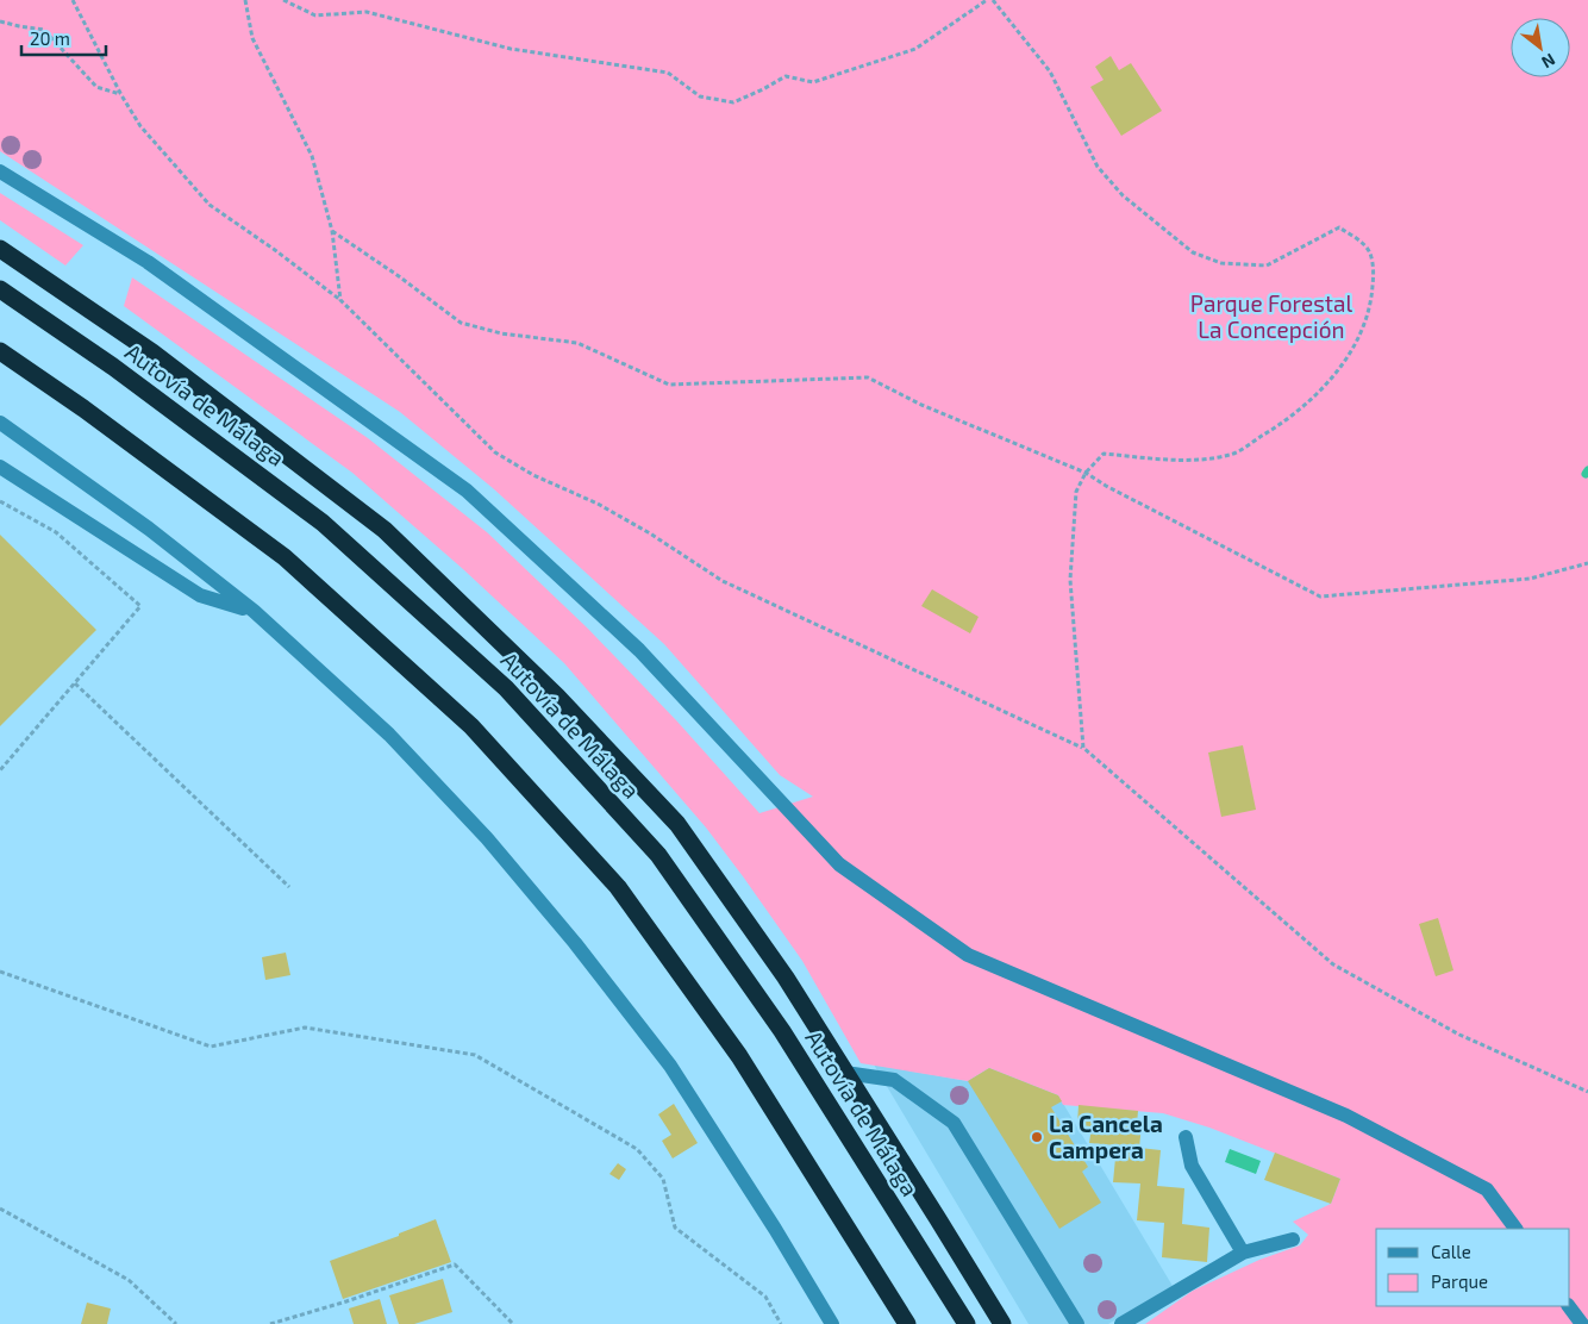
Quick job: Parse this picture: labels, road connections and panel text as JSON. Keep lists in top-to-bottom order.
{
  "streets": {
    "highway": ["Autovía de Málaga"]
  },
  "parks": ["Parque Forestal La Concepción"],
  "places": ["La Cancela Campera"],
  "legend": ["Calle", "Parque"],
  "scale_bar": "20 m",
  "north": "bottom right"
}
